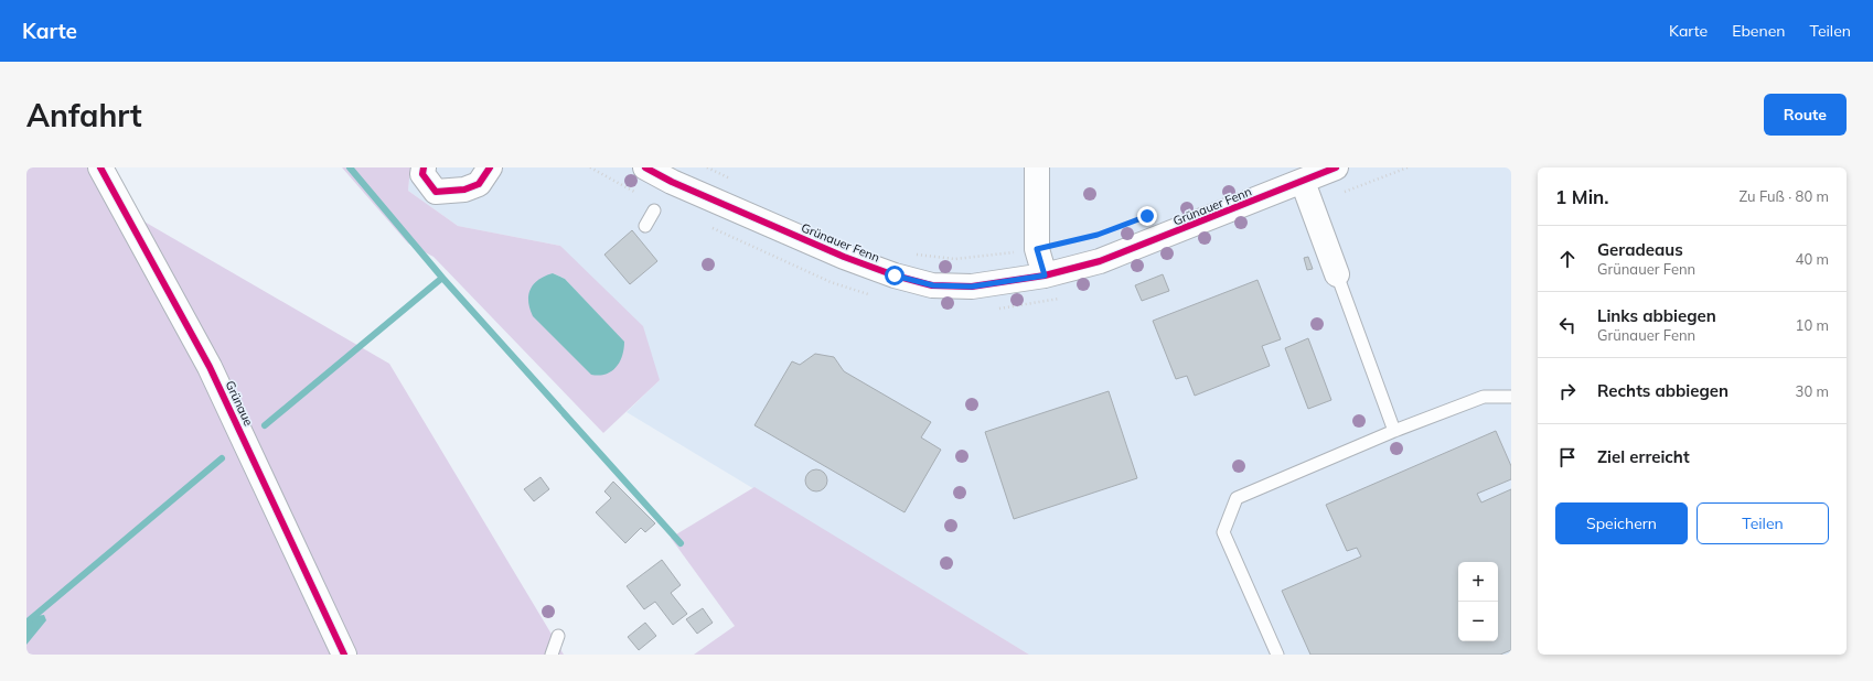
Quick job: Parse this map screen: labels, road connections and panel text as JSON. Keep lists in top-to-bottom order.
{
  "streets": {
    "street": ["Grünauer Fenn", "Grünaue"]
  },
  "page": {
    "header": "Karte",
    "nav": ["Karte", "Ebenen", "Teilen"],
    "buttons": [
      "Route",
      ["Speichern", "Teilen"]
    ],
    "title": "Anfahrt",
    "heading": ["1 Min.", "Zu Fuß · 80 m"],
    "list": [
      ["Geradeaus", "Grünauer Fenn", "40 m"],
      ["Links abbiegen", "Grünauer Fenn", "10 m"],
      ["Rechts abbiegen", "30 m"],
      "Ziel erreicht"
    ],
    "map_buttons": ["+", "−"]
  }
}
